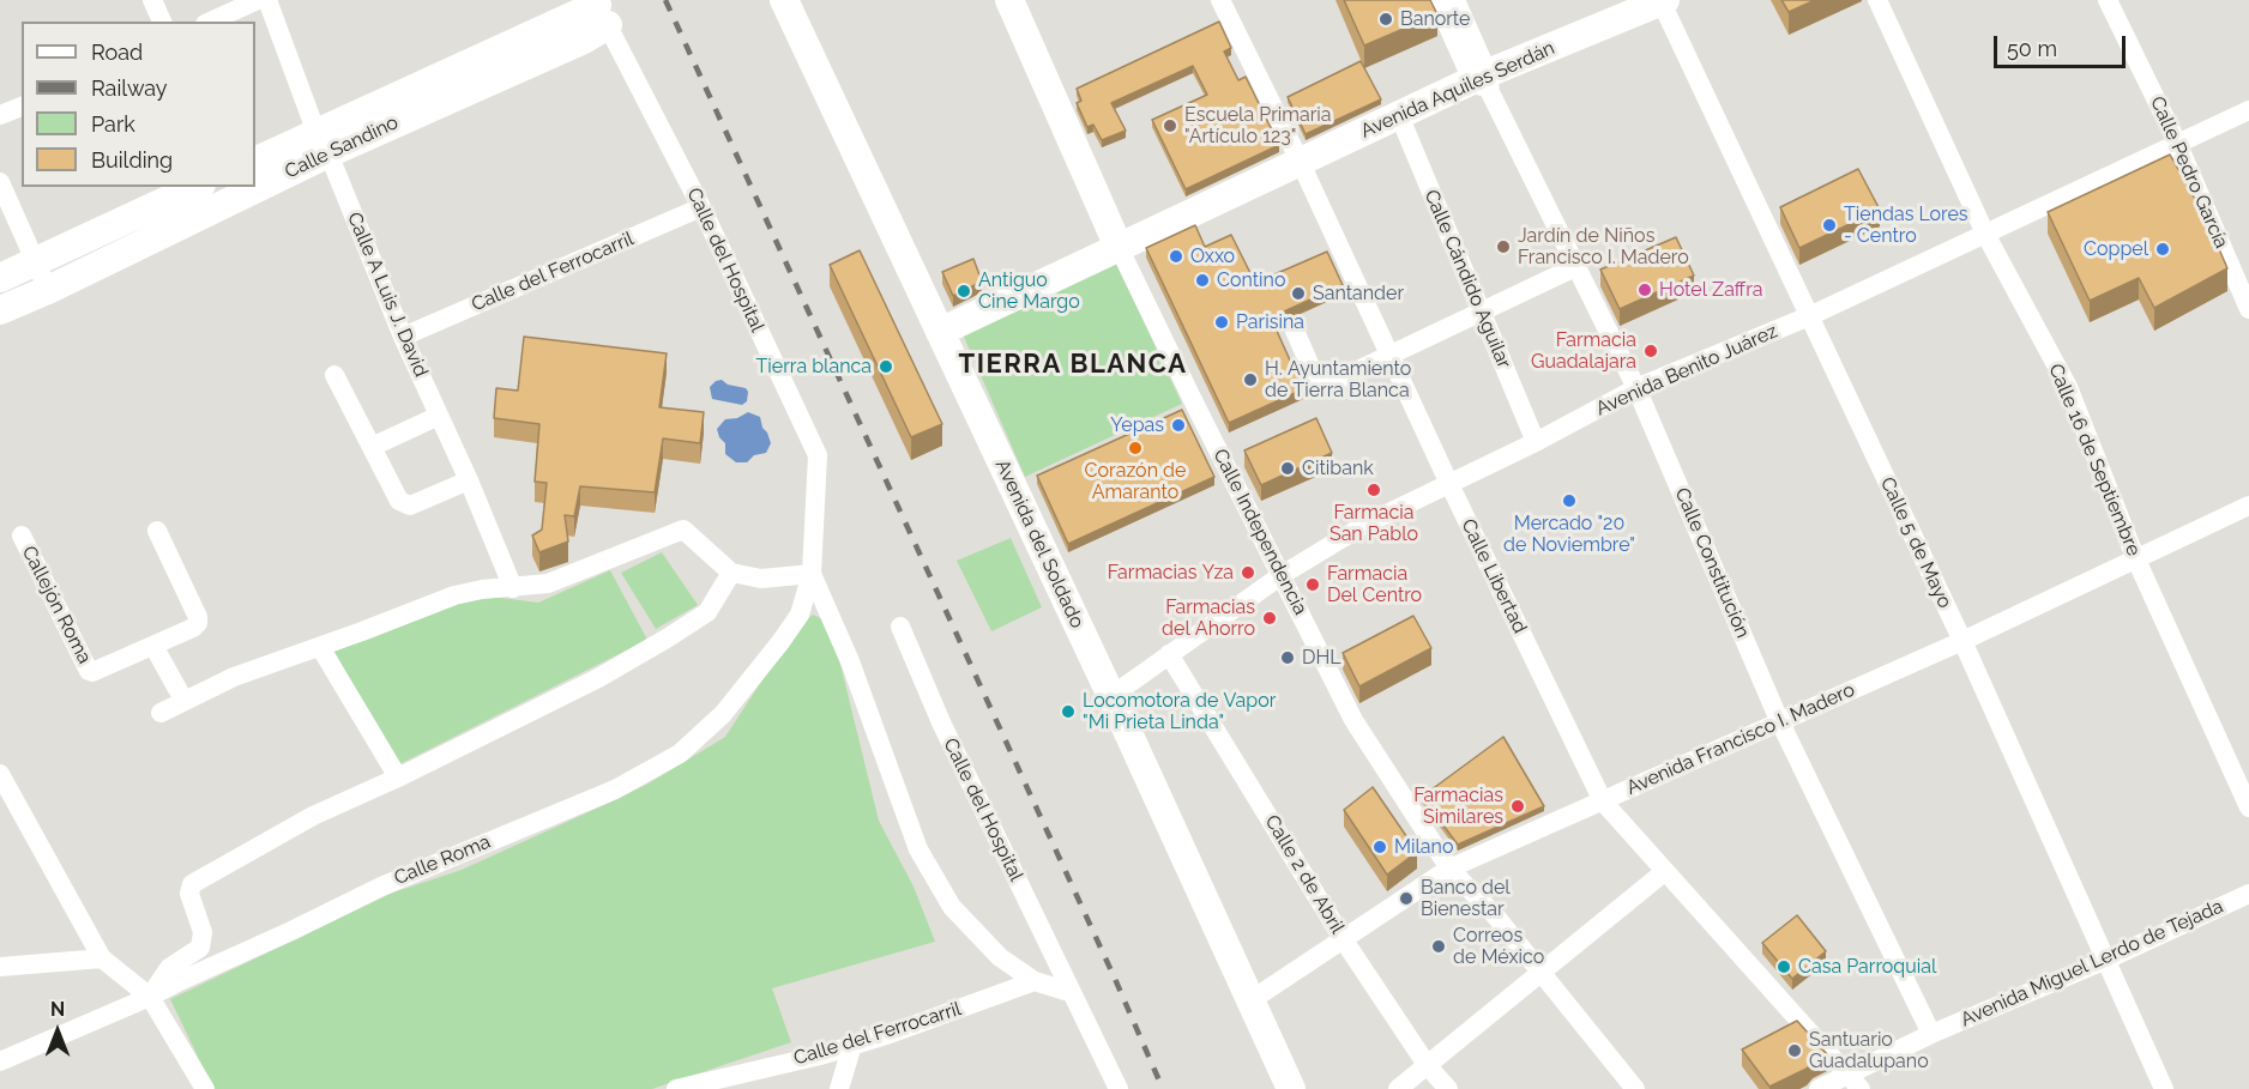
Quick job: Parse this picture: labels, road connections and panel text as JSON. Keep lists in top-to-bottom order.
{
  "streets": {
    "street": [
      "Avenida Aquiles Serdán",
      "Calle Sandino",
      "Calle Pedro García",
      "Calle del Hospital",
      "Calle del Ferrocarril",
      "Calle Cándido Aguilar",
      "Calle A Luis J. David",
      "Avenida Benito Juárez",
      "Calle 16 de Septiembre",
      "Calle Independencia",
      "Calle 5 de Mayo",
      "Avenida del Soldado",
      "Calle Constitución",
      "Calle Libertad",
      "Callejón Roma",
      "Avenida Francisco I. Madero",
      "Calle Roma",
      "Calle 2 de Abril",
      "Avenida Miguel Lerdo de Tejada"
    ]
  },
  "crossings": [
    ["Avenida Aquiles Serdán", "Calle Cándido Aguilar"],
    ["Avenida Aquiles Serdán", "Calle Independencia"],
    ["Avenida Aquiles Serdán", "Calle 5 de Mayo"],
    ["Avenida Aquiles Serdán", "Avenida del Soldado"],
    ["Avenida Aquiles Serdán", "Calle Constitución"],
    ["Avenida Aquiles Serdán", "Calle Libertad"],
    ["Calle Sandino", "Calle del Hospital"],
    ["Calle Sandino", "Calle A Luis J. David"],
    ["Calle Pedro García", "Avenida Benito Juárez"],
    ["Calle del Hospital", "Calle del Ferrocarril"],
    ["Calle del Hospital", "Calle Roma"],
    ["Calle del Ferrocarril", "Calle A Luis J. David"],
    ["Calle Cándido Aguilar", "Avenida Benito Juárez"],
    ["Avenida Benito Juárez", "Calle 16 de Septiembre"],
    ["Avenida Benito Juárez", "Calle Independencia"],
    ["Avenida Benito Juárez", "Calle 5 de Mayo"],
    ["Avenida Benito Juárez", "Avenida del Soldado"],
    ["Avenida Benito Juárez", "Calle Constitución"],
    ["Avenida Benito Juárez", "Calle Libertad"],
    ["Avenida Benito Juárez", "Calle 2 de Abril"],
    ["Calle 16 de Septiembre", "Avenida Francisco I. Madero"],
    ["Calle Independencia", "Avenida Francisco I. Madero"],
    ["Calle 5 de Mayo", "Avenida Francisco I. Madero"],
    ["Calle 5 de Mayo", "Avenida Miguel Lerdo de Tejada"],
    ["Avenida del Soldado", "Avenida Francisco I. Madero"],
    ["Calle Constitución", "Avenida Francisco I. Madero"],
    ["Calle Constitución", "Avenida Miguel Lerdo de Tejada"],
    ["Calle Libertad", "Avenida Francisco I. Madero"],
    ["Calle Libertad", "Avenida Miguel Lerdo de Tejada"],
    ["Avenida Francisco I. Madero", "Calle 2 de Abril"]
  ],
  "districts": ["TIERRA BLANCA"],
  "places": [
    "Banorte",
    "Escuela Primaria \"Artículo 123\"",
    "Tiendas Lores - Centro",
    "Jardín de Niños Francisco I. Madero",
    "Coppel",
    "Oxxo",
    "Contino",
    "Hotel Zaffra",
    "Antiguo Cine Margo",
    "Santander",
    "Parisina",
    "Farmacia Guadalajara",
    "Tierra blanca",
    "H. Ayuntamiento de Tierra Blanca",
    "Yepas",
    "Corazón de Amaranto",
    "Citibank",
    "Farmacia San Pablo",
    "Mercado \"20 de Noviembre\"",
    "Farmacias Yza",
    "Farmacia Del Centro",
    "Farmacias del Ahorro",
    "DHL",
    "Locomotora de Vapor \"Mi Prieta Linda\"",
    "Farmacias Similares",
    "Milano",
    "Banco del Bienestar",
    "Correos de México",
    "Casa Parroquial",
    "Santuario Guadalupano"
  ],
  "legend": [
    "Road",
    "Railway",
    "Park",
    "Building"
  ],
  "scale_bar": "50 m",
  "north": "top"
}
